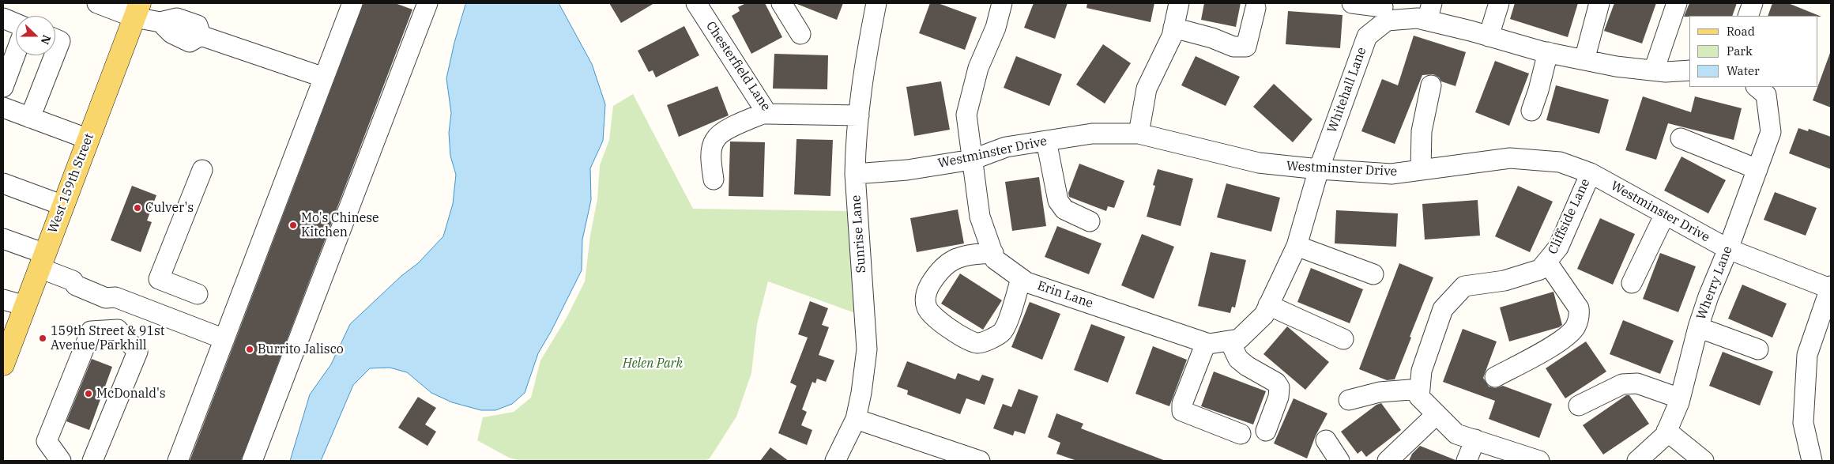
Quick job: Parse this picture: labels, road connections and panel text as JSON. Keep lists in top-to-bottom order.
{
  "streets": {
    "main road": ["West 159th Street"],
    "street": [
      "Chesterfield Lane",
      "Whitehall Lane",
      "Westminster Drive",
      "Cliffside Lane",
      "Sunrise Lane",
      "Wherry Lane",
      "Erin Lane"
    ]
  },
  "crossings": [
    ["Chesterfield Lane", "Sunrise Lane"],
    ["Whitehall Lane", "Westminster Drive"],
    ["Whitehall Lane", "Erin Lane"],
    ["Westminster Drive", "Cliffside Lane"],
    ["Westminster Drive", "Sunrise Lane"],
    ["Westminster Drive", "Wherry Lane"],
    ["Westminster Drive", "Erin Lane"]
  ],
  "parks": ["Helen Park"],
  "places": [
    "Culver's",
    "Mo's Chinese Kitchen",
    "159th Street & 91st Avenue/Parkhill",
    "Burrito Jalisco",
    "McDonald's"
  ],
  "legend": ["Road", "Park", "Water"],
  "north": "right"
}
